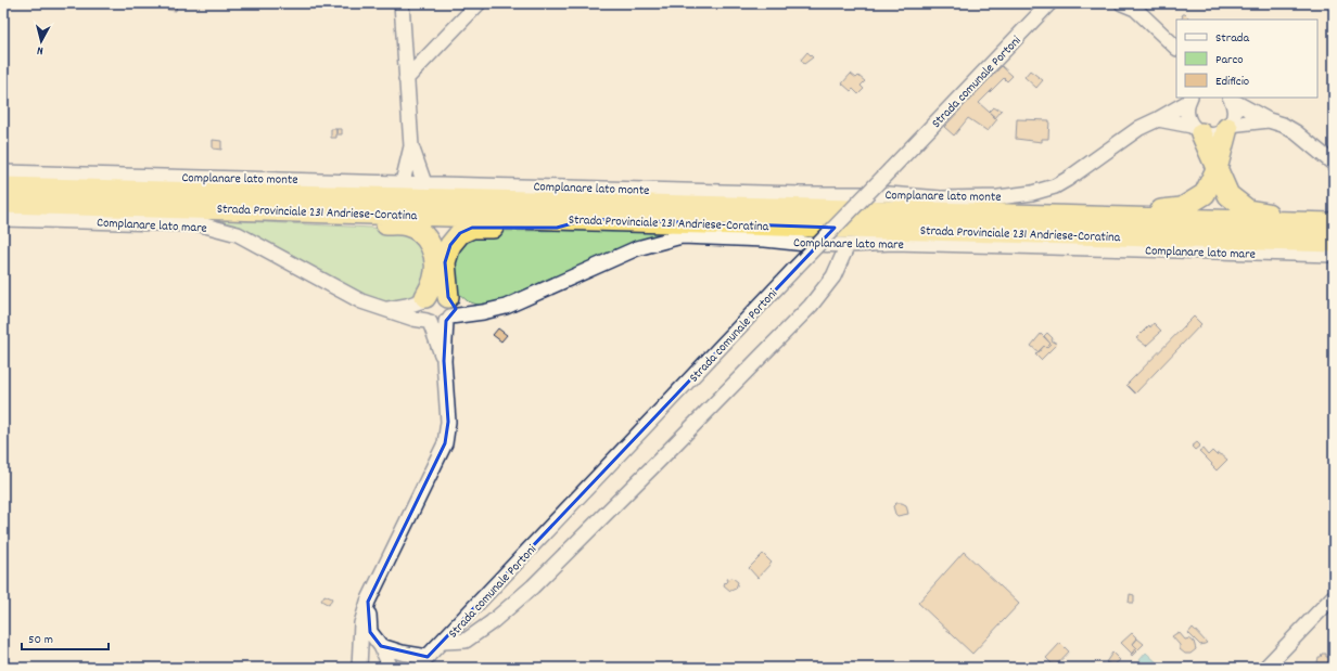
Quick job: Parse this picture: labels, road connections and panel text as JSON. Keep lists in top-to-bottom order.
{
  "streets": {
    "highway": ["Strada Provinciale 231 Andriese-Coratina"],
    "street": ["Strada comunale Portoni", "Complanare lato monte", "Complanare lato mare"]
  },
  "legend": ["Strada", "Parco", "Edificio"],
  "scale_bar": "50 m",
  "north": "bottom"
}
